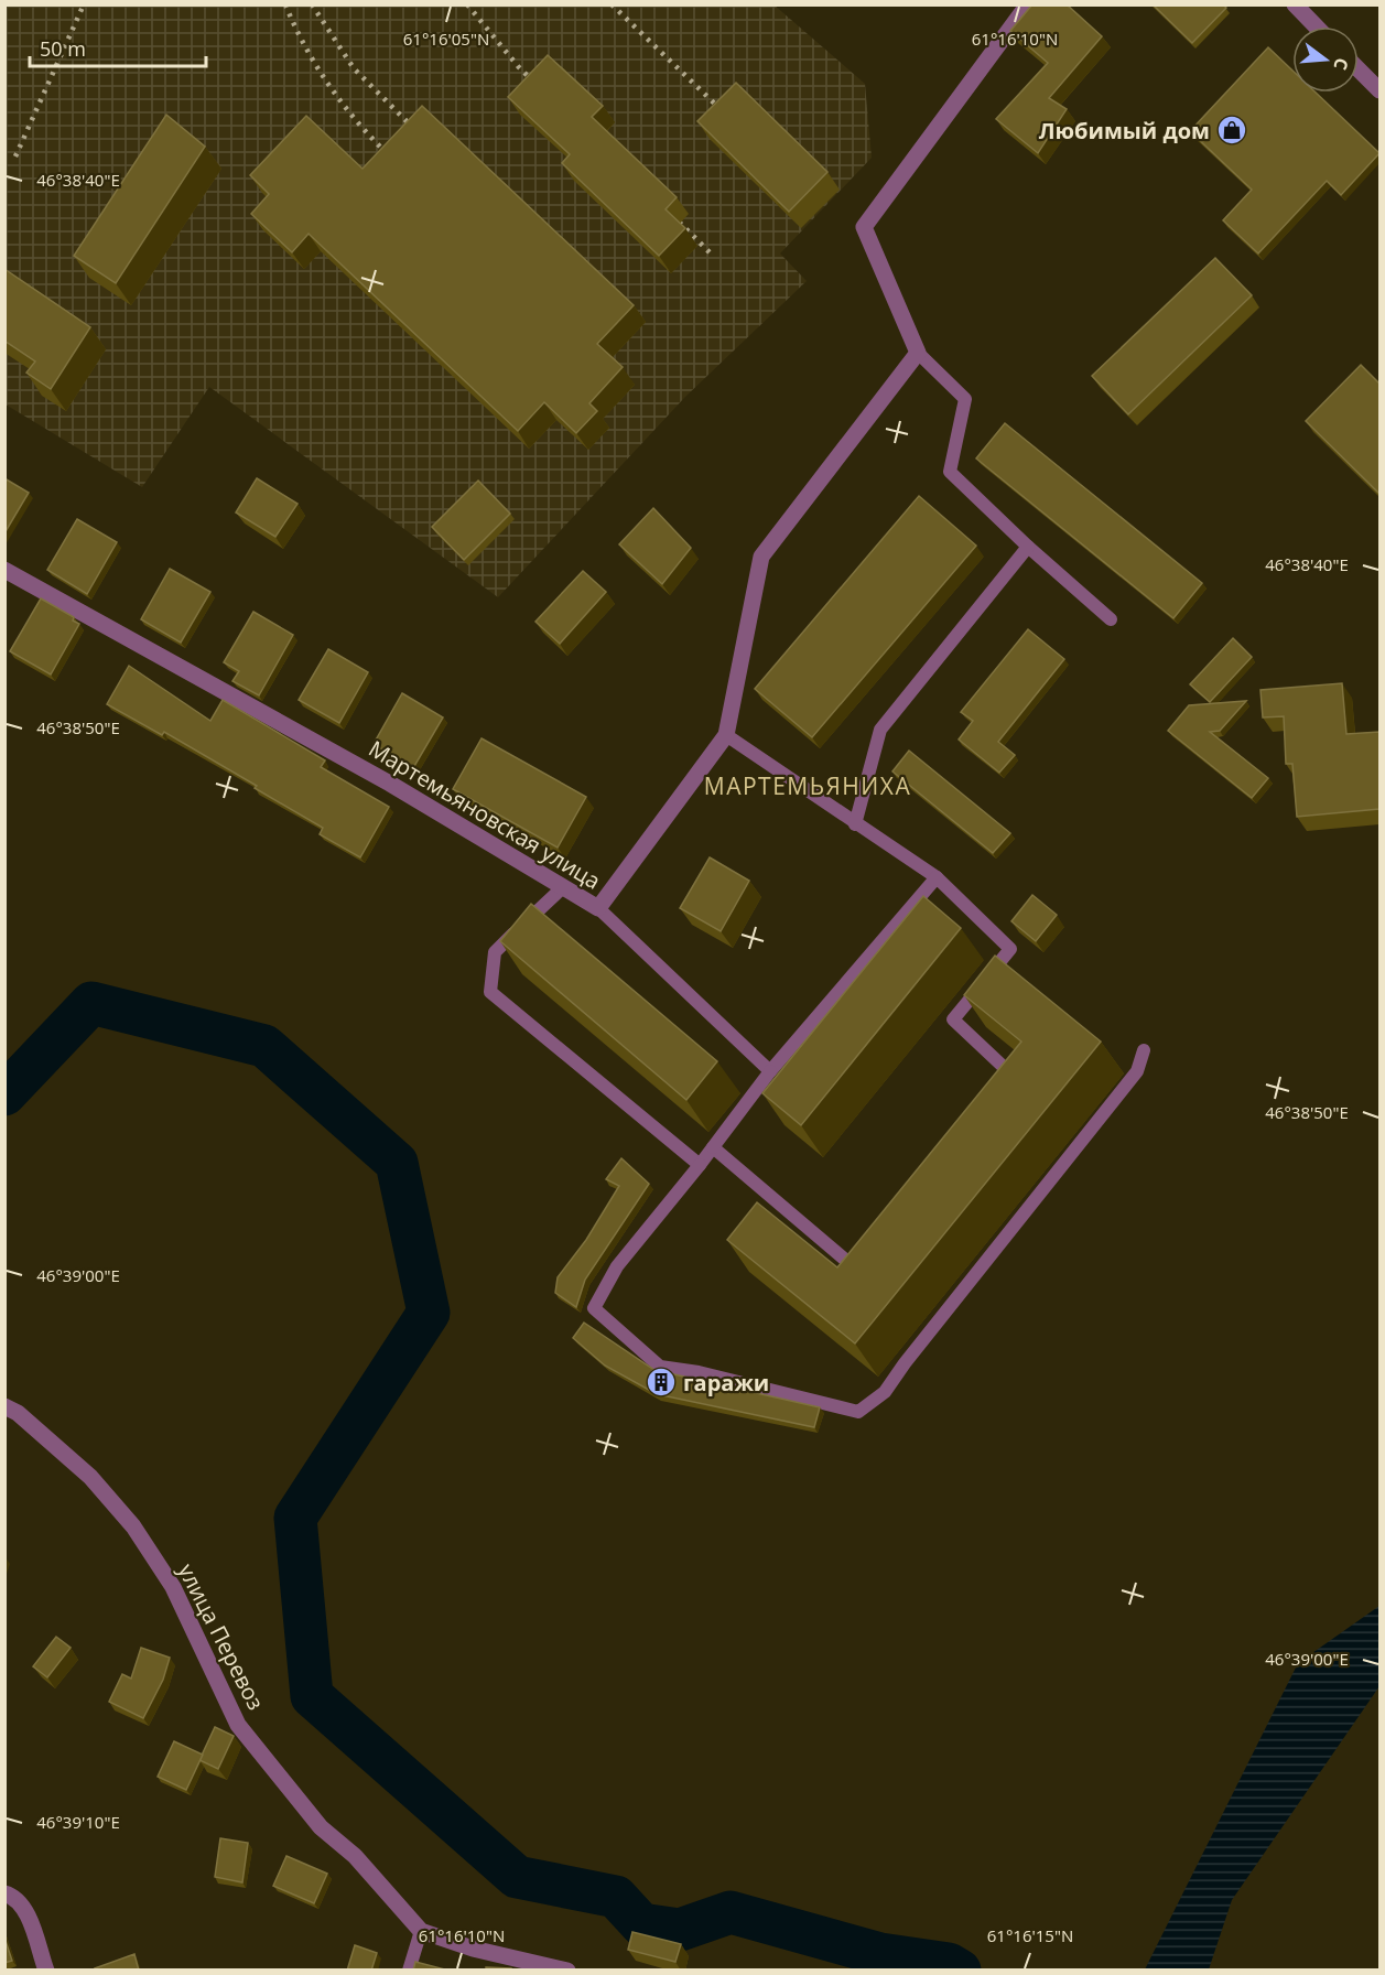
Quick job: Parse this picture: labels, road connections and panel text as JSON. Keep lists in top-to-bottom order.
{
  "streets": {
    "street": ["Мартемьяновская улица", "улица Перевоз"]
  },
  "districts": ["МАРТЕМЬЯНИХА"],
  "places": {
    "shop": ["Любимый дом"],
    "building": ["гаражи"]
  },
  "scale_bar": "50 m",
  "north": "right",
  "coordinates": [
    "61°16'05\"N",
    "61°16'10\"N",
    "46°38'40\"E",
    "46°38'50\"E",
    "46°39'00\"E",
    "46°39'10\"E",
    "61°16'15\"N"
  ]
}
